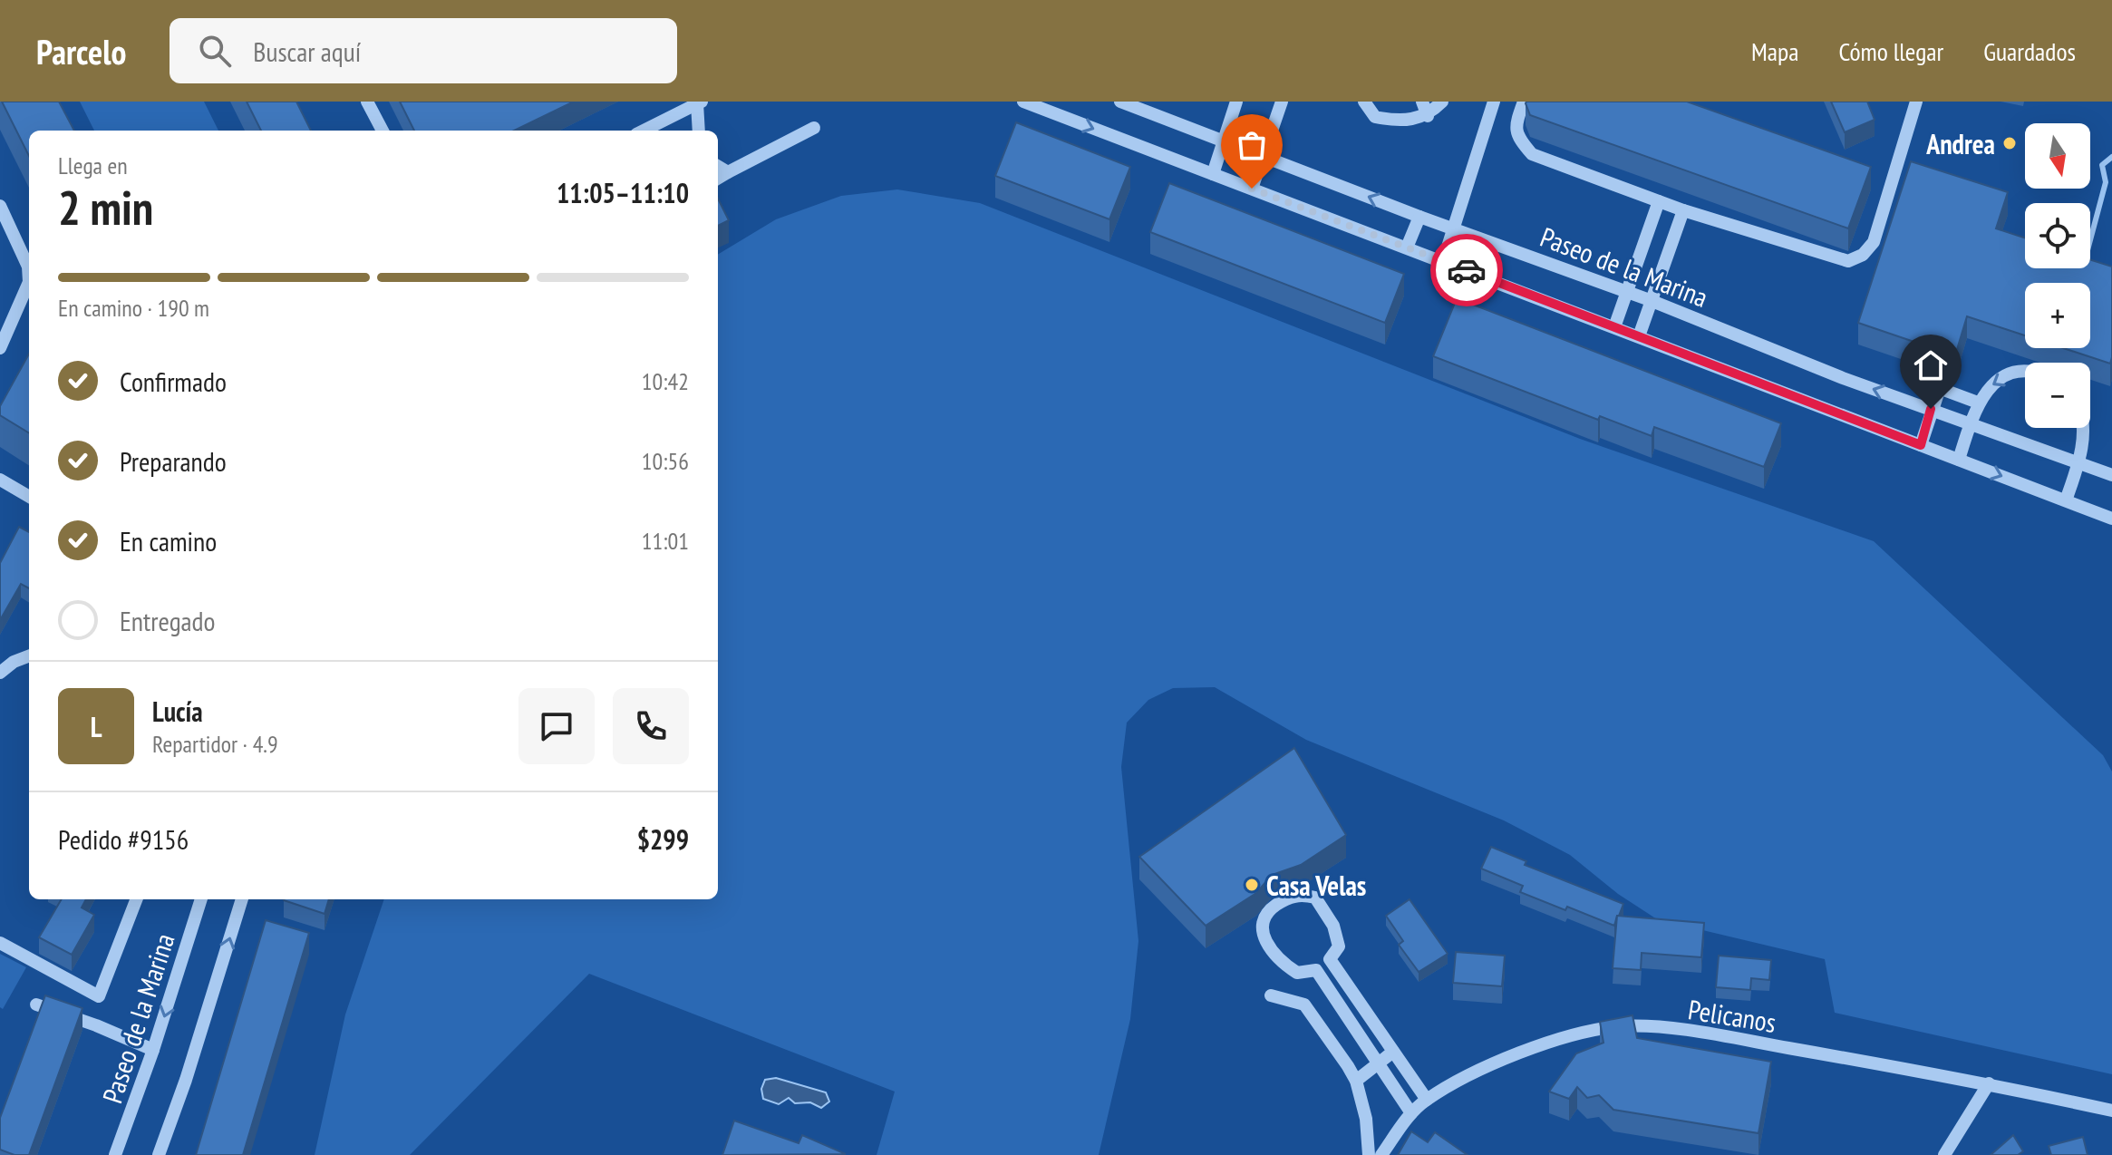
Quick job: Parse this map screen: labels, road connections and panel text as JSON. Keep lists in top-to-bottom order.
{
  "streets": {
    "street": ["Paseo de la Marina", "Pelicanos"]
  },
  "places": ["Andrea", "Casa Velas"],
  "north": "bottom",
  "page": {
    "header": "Parcelo",
    "search": "Buscar aquí",
    "nav": ["Mapa", "Cómo llegar", "Guardados"],
    "map_buttons": ["+", "−"],
    "heading": ["2 min", "Llega en", "11:05–11:10"],
    "panel": [
      "Lucía",
      "Repartidor · 4.9",
      "Pedido #9156",
      "$299"
    ],
    "bar": "En camino · 190 m",
    "list": [
      ["Confirmado", "10:42"],
      ["Preparando", "10:56"],
      ["En camino", "11:01"],
      "Entregado"
    ],
    "round": "L"
  }
}
